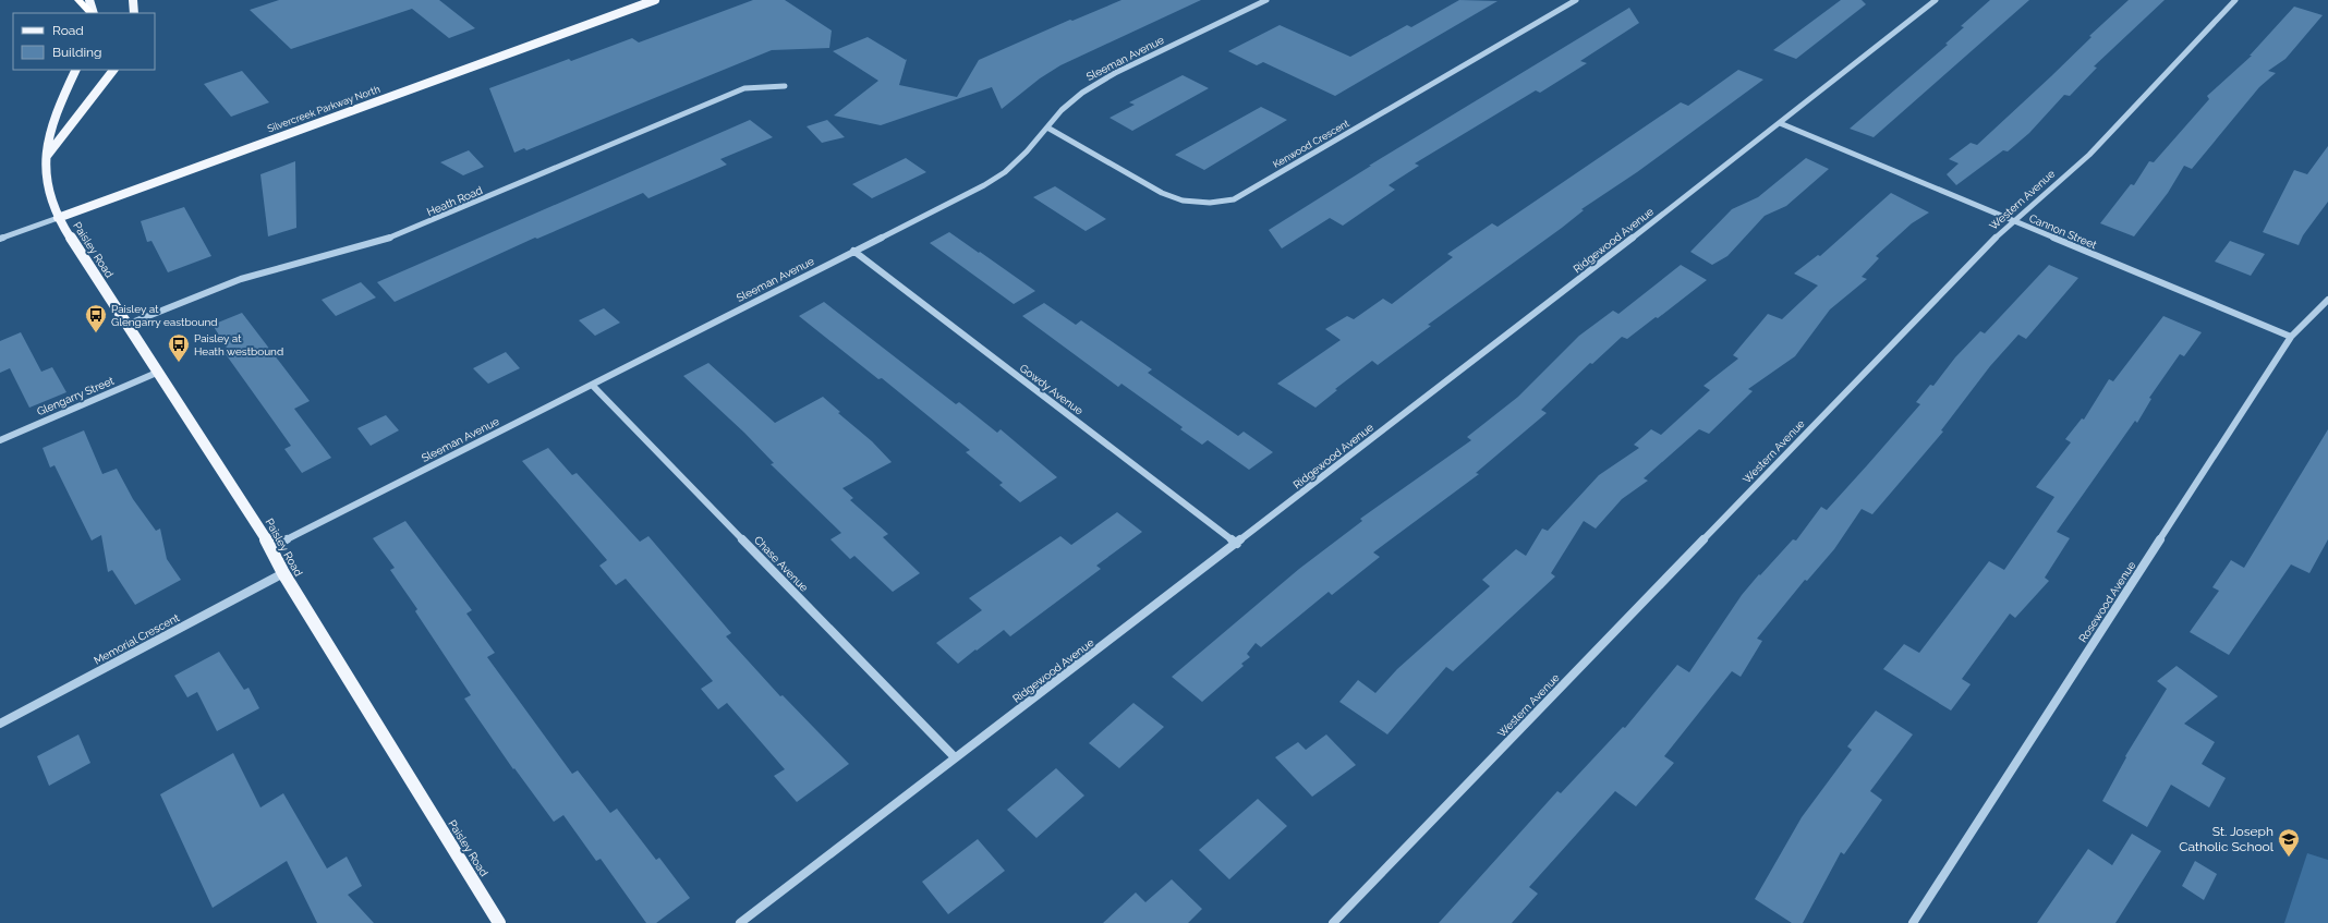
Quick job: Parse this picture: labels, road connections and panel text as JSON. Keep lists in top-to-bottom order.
{
  "streets": {
    "main road": ["Silvercreek Parkway North", "Paisley Road"],
    "street": [
      "Sleeman Avenue",
      "Kenwood Crescent",
      "Western Avenue",
      "Heath Road",
      "Cannon Street",
      "Ridgewood Avenue",
      "Gowdy Avenue",
      "Glengarry Street",
      "Chase Avenue",
      "Rosewood Avenue",
      "Memorial Crescent"
    ]
  },
  "crossings": [
    ["Sleeman Avenue", "Kenwood Crescent"],
    ["Sleeman Avenue", "Paisley Road"],
    ["Sleeman Avenue", "Gowdy Avenue"],
    ["Sleeman Avenue", "Chase Avenue"],
    ["Silvercreek Parkway North", "Paisley Road"],
    ["Western Avenue", "Cannon Street"],
    ["Heath Road", "Paisley Road"],
    ["Cannon Street", "Ridgewood Avenue"],
    ["Cannon Street", "Rosewood Avenue"],
    ["Ridgewood Avenue", "Gowdy Avenue"],
    ["Ridgewood Avenue", "Chase Avenue"],
    ["Paisley Road", "Glengarry Street"],
    ["Paisley Road", "Memorial Crescent"]
  ],
  "places": {
    "bus stop": ["Paisley at Glengarry eastbound", "Paisley at Heath westbound"],
    "school or university": ["St. Joseph Catholic School"]
  },
  "legend": ["Road", "Building"]
}
